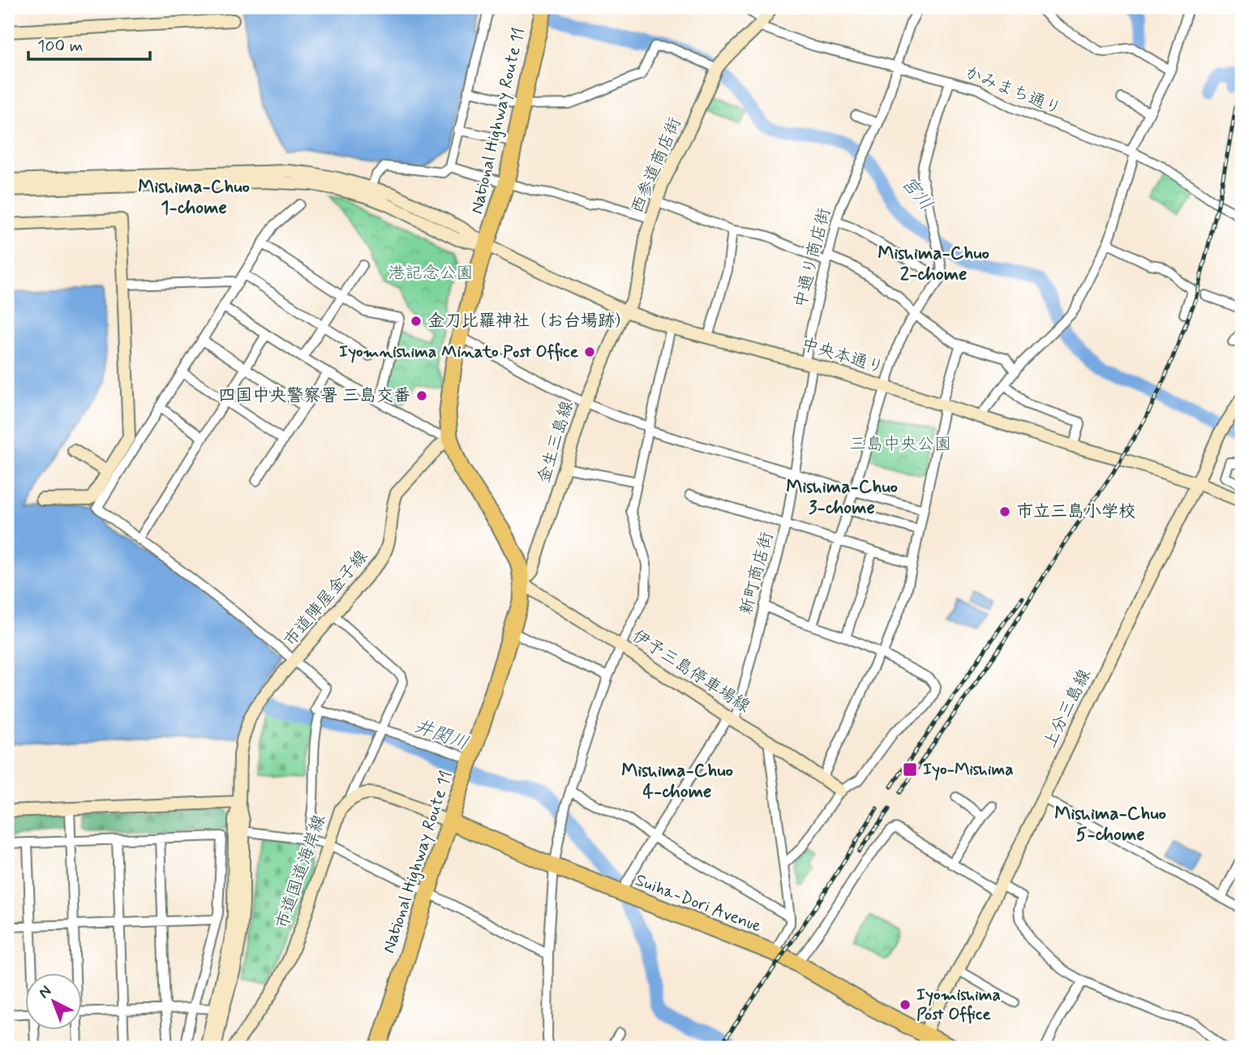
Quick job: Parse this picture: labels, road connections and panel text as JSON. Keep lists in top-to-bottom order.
{
  "streets": {
    "highway": ["National Highway Route 11", "Suiha-Dori Avenue"],
    "street": [
      "かみまち通り",
      "西参道商店街",
      "中通り商店街",
      "中央本通り",
      "金生三島線",
      "新町商店街",
      "市道陣屋金子線",
      "伊予三島停車場線",
      "上分三島線",
      "市道国道海岸線"
    ]
  },
  "crossings": [
    ["かみまち通り", "中通り商店街"],
    ["National Highway Route 11", "中央本通り"],
    ["National Highway Route 11", "金生三島線"],
    ["National Highway Route 11", "市道陣屋金子線"],
    ["National Highway Route 11", "伊予三島停車場線"],
    ["National Highway Route 11", "Suiha-Dori Avenue"],
    ["西参道商店街", "中央本通り"],
    ["西参道商店街", "金生三島線"],
    ["中通り商店街", "中央本通り"],
    ["中通り商店街", "新町商店街"],
    ["中央本通り", "金生三島線"],
    ["中央本通り", "新町商店街"],
    ["中央本通り", "上分三島線"],
    ["金生三島線", "伊予三島停車場線"],
    ["新町商店街", "伊予三島停車場線"],
    ["新町商店街", "Suiha-Dori Avenue"],
    ["上分三島線", "Suiha-Dori Avenue"]
  ],
  "districts": [
    "Mishima-Chuo 1-chome",
    "Mishima-Chuo 2-chome",
    "Mishima-Chuo 3-chome",
    "Mishima-Chuo 4-chome",
    "Mishima-Chuo 5-chome"
  ],
  "water": ["宮川", "井関川"],
  "parks": ["港記念公園", "三島中央公園"],
  "places": {
    "other": [
      "金刀比羅神社（お台場跡）",
      "Iyomnishima Minato Post Office",
      "四国中央警察署 三島交番",
      "市立三島小学校",
      "Iyomishima Post Office"
    ],
    "transit": ["Iyo-Mishima"]
  },
  "scale_bar": "100 m",
  "north": "top left"
}
